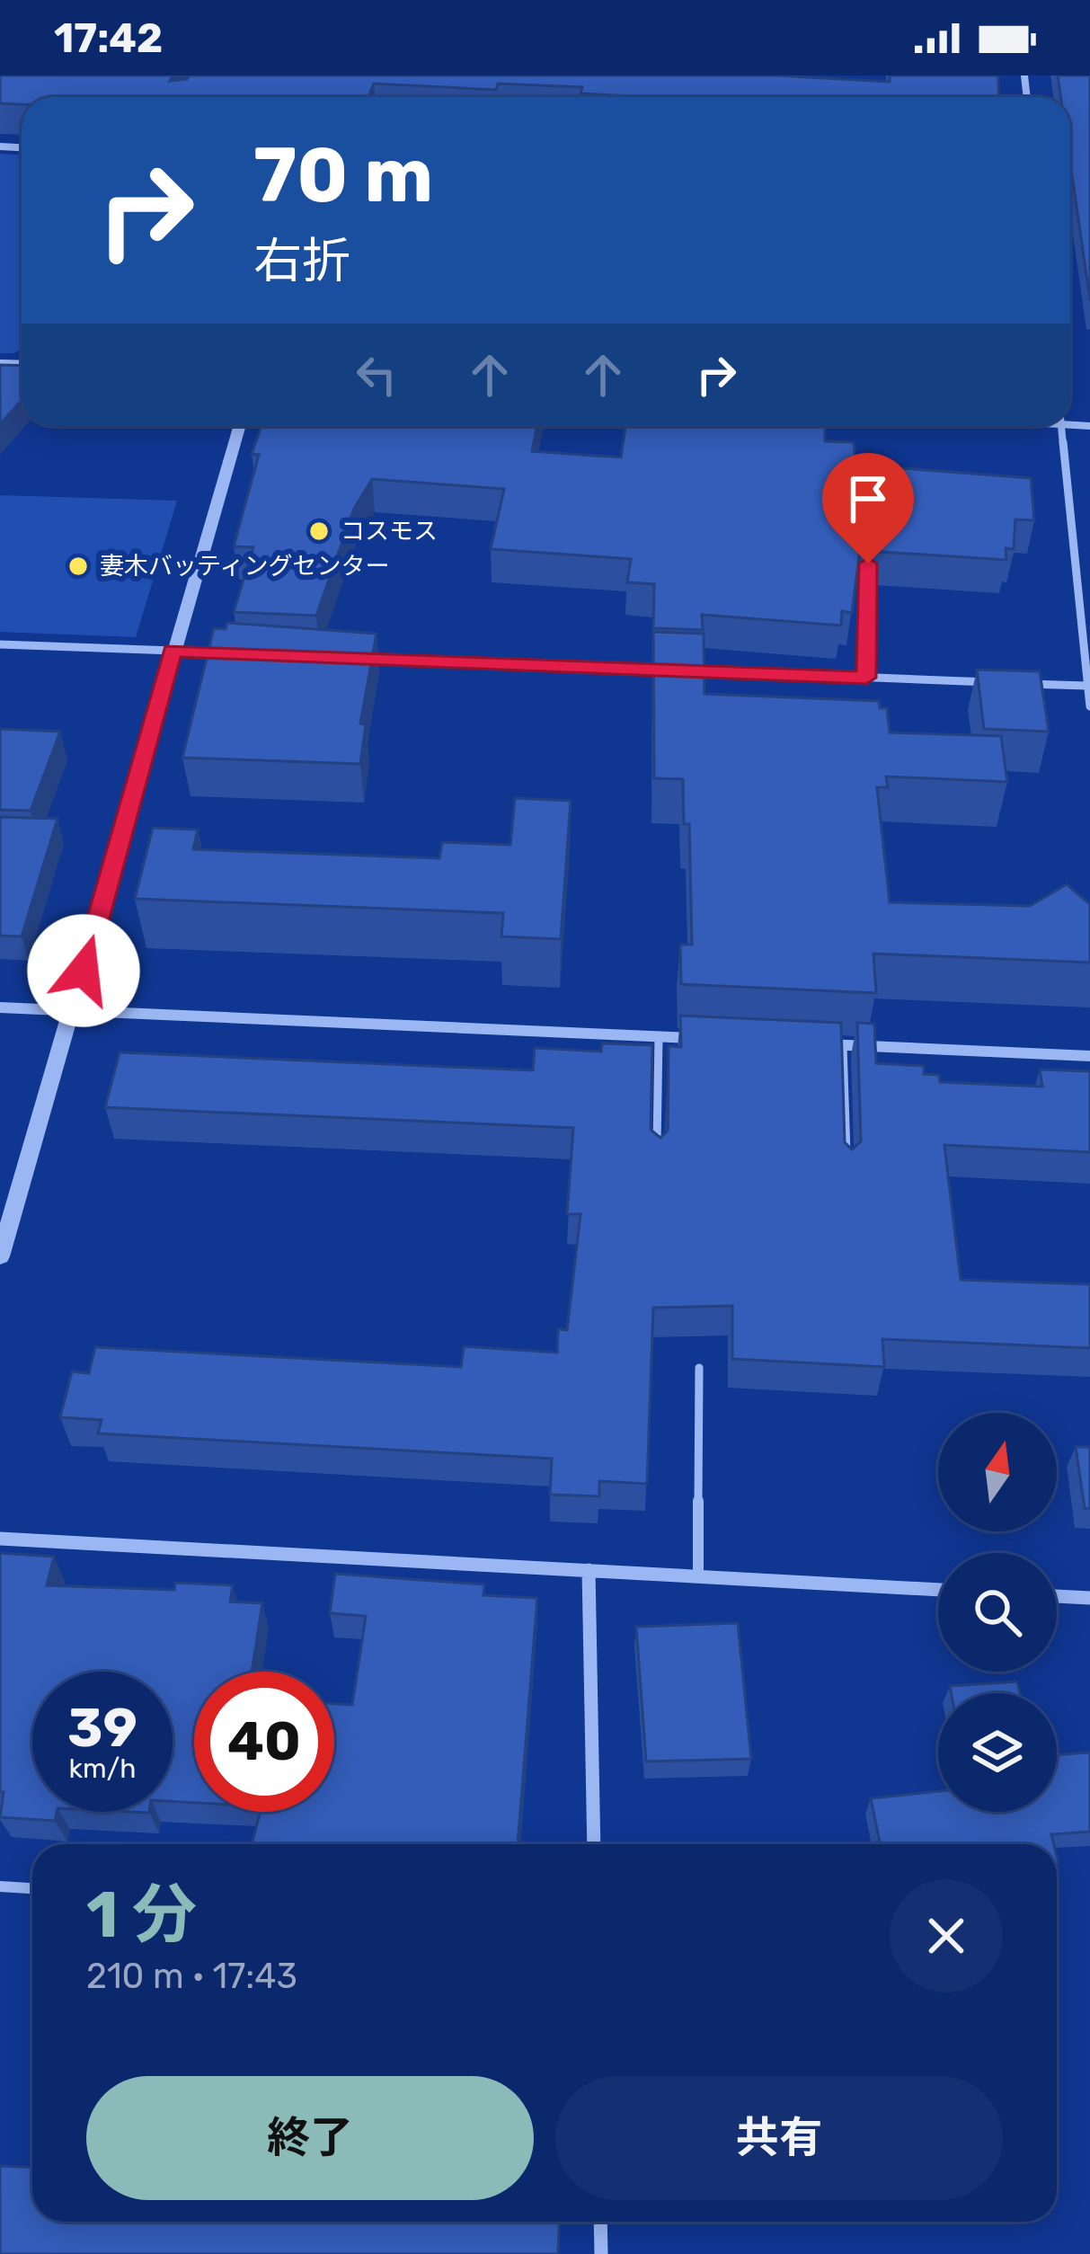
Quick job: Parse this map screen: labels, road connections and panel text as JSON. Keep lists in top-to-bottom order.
{
  "places": ["コスモス", "妻木バッティングセンター"],
  "north": "top",
  "page": {
    "status": "17:42",
    "turn": ["70 m", "右折"],
    "speed": "39 km/h",
    "limit": "40",
    "heading": ["1 分", "210 m · 17:43"],
    "buttons": ["終了", "共有"]
  }
}
